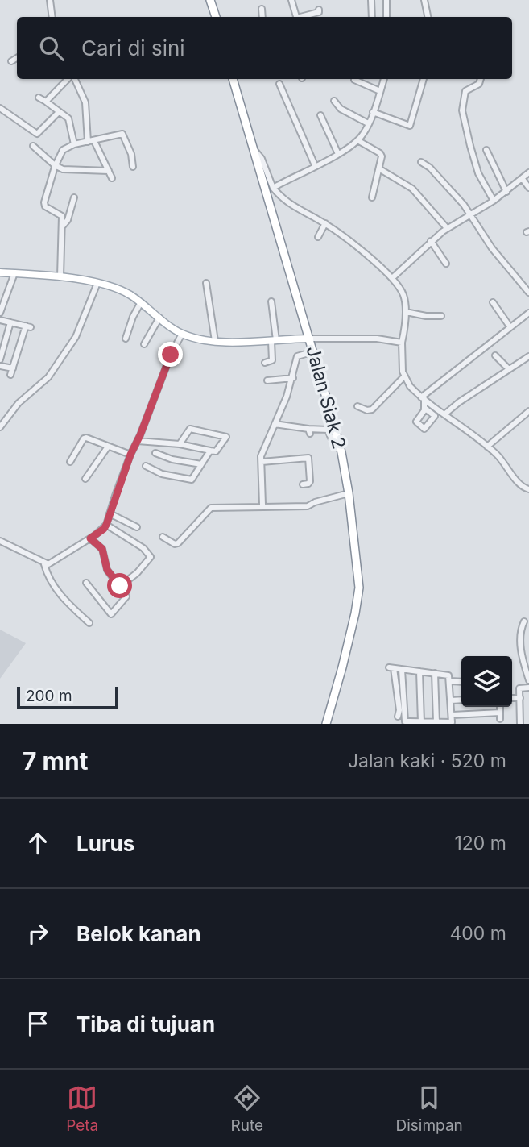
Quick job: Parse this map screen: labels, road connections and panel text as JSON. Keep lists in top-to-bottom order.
{
  "streets": {
    "highway": ["Jalan Siak 2"]
  },
  "scale_bar": "200 m",
  "page": {
    "search": "Cari di sini",
    "scale": "200 m",
    "heading": ["7 mnt", "Jalan kaki · 520 m"],
    "list": [
      ["Lurus", "120 m"],
      ["Belok kanan", "400 m"],
      "Tiba di tujuan"
    ],
    "nav": ["Peta", "Rute", "Disimpan"]
  }
}
